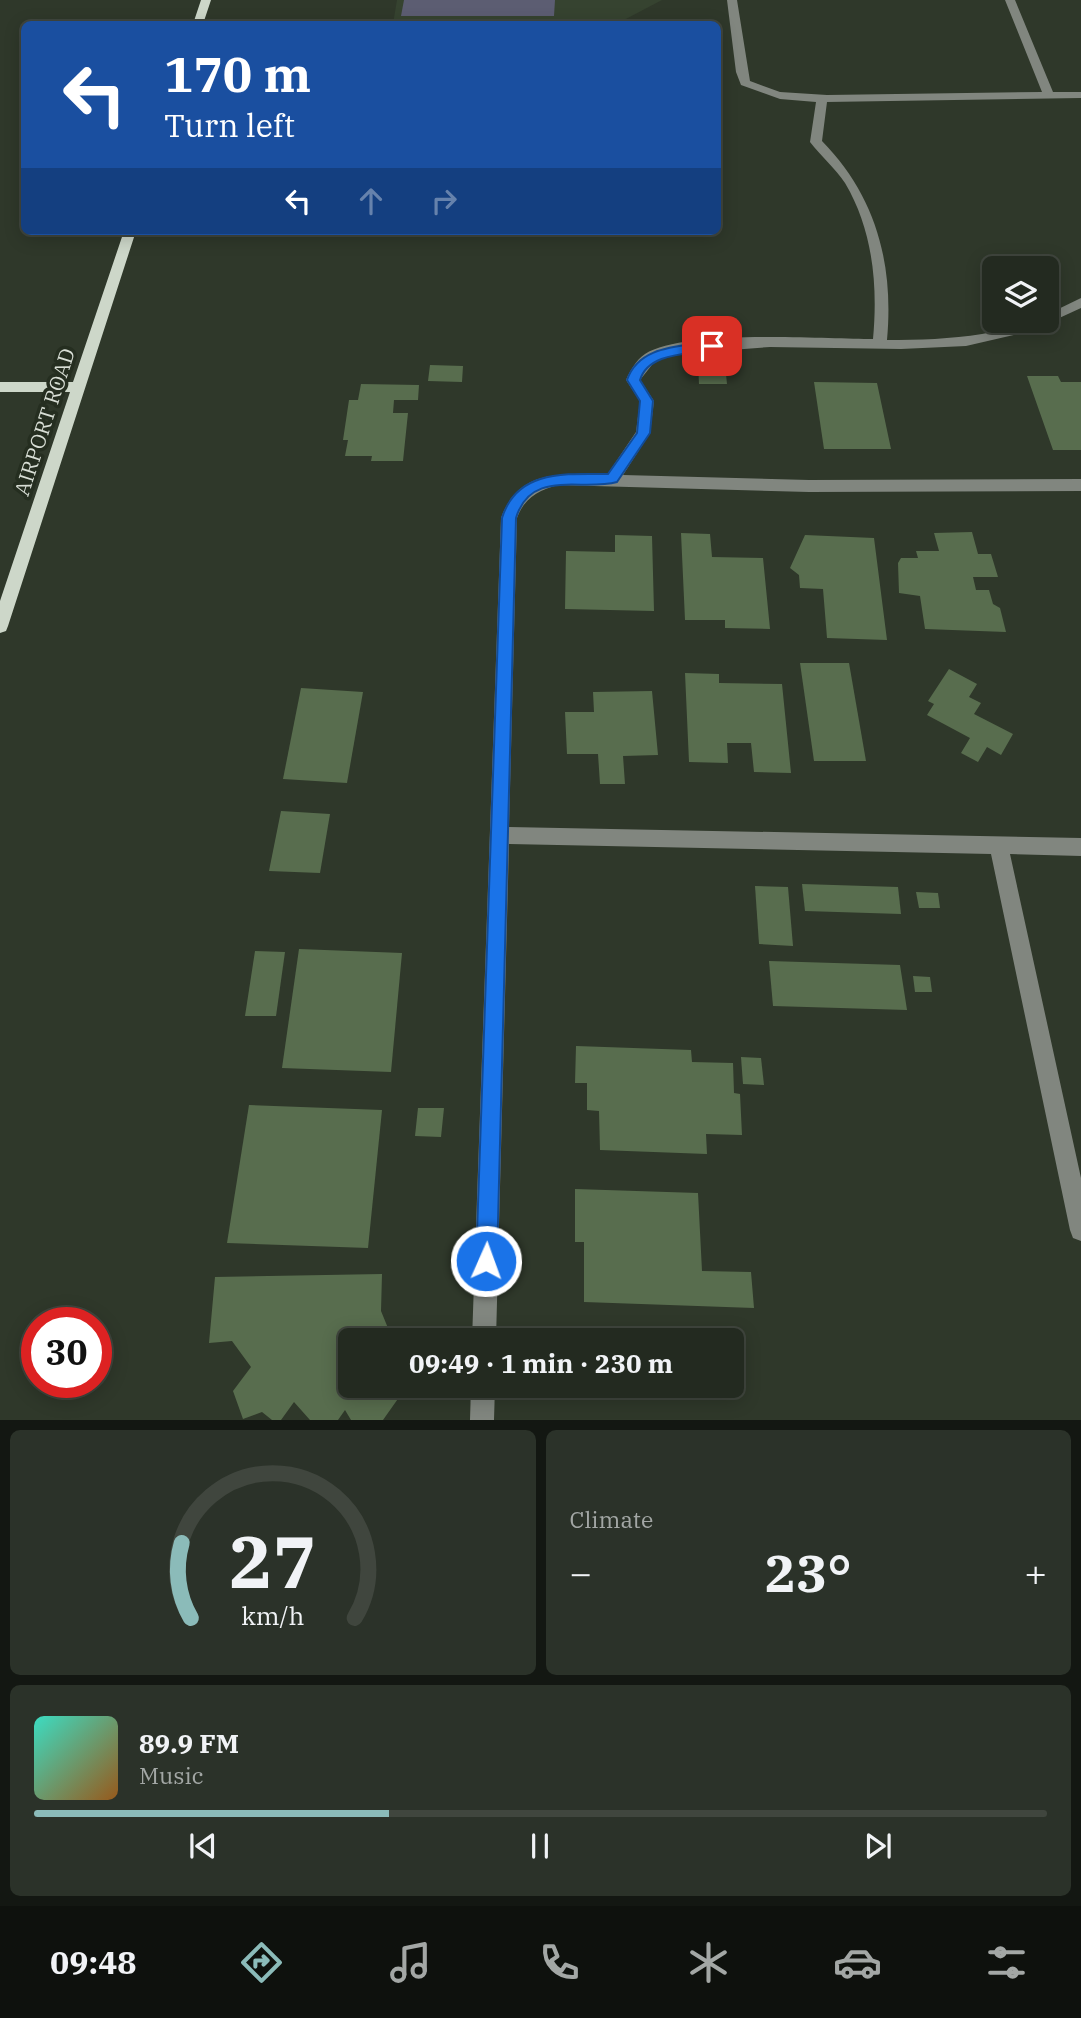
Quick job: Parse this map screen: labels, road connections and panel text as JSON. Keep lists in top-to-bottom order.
{
  "streets": {
    "main road": ["AIRPORT ROAD"]
  },
  "page": {
    "turn": ["170 m", "Turn left"],
    "limit": "30",
    "trip": "09:49 · 1 min · 230 m",
    "tile": "Climate",
    "heat": ["−", "23°", "+"],
    "song": ["89.9 FM", "Music"],
    "tabs": "09:48",
    "gauge": ["27", "km/h"]
  }
}
